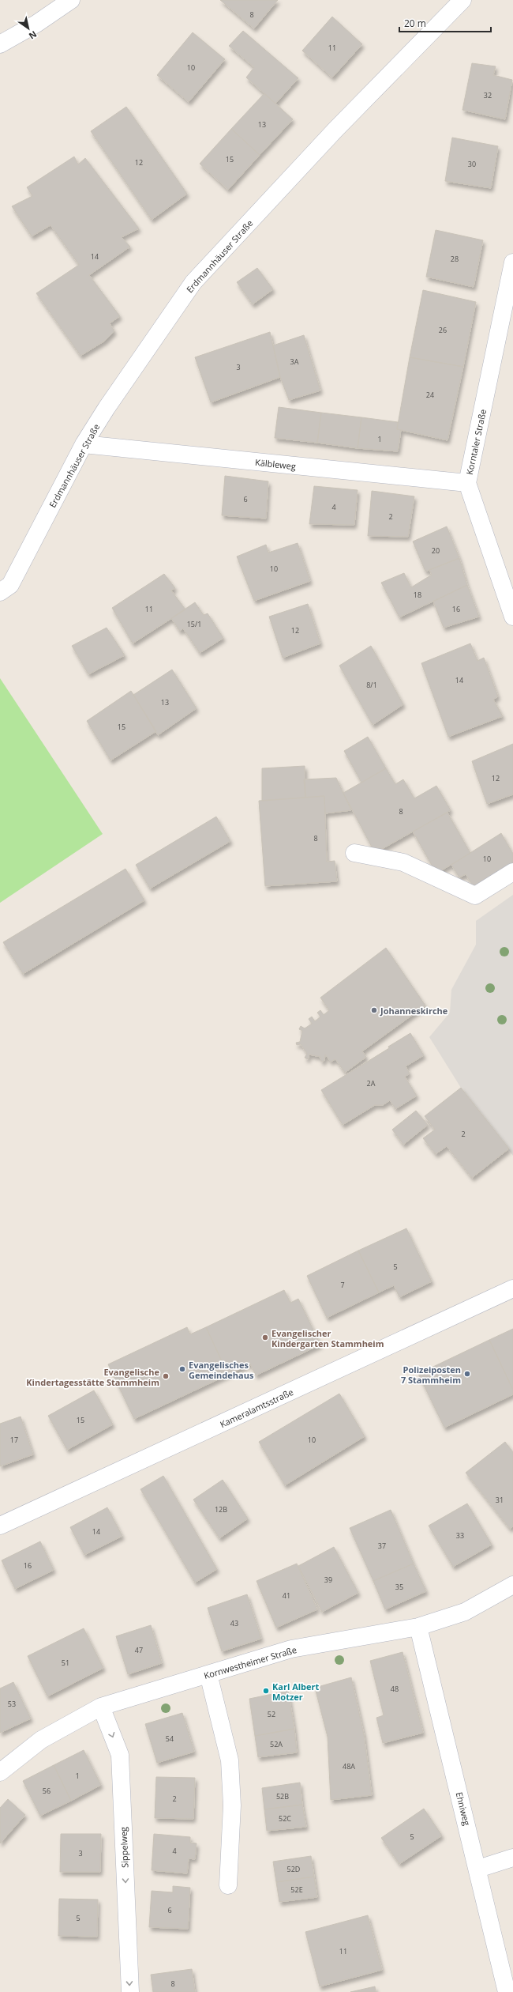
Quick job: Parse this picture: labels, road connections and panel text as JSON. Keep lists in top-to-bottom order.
{
  "streets": {
    "street": [
      "Erdmannhäuser Straße",
      "Korntaler Straße",
      "Kälbleweg",
      "Kameralamtsstraße",
      "Kornwestheimer Straße",
      "Ehniweg",
      "Sippelweg"
    ]
  },
  "crossings": [
    ["Erdmannhäuser Straße", "Kälbleweg"],
    ["Korntaler Straße", "Kälbleweg"],
    ["Kornwestheimer Straße", "Ehniweg"],
    ["Kornwestheimer Straße", "Sippelweg"]
  ],
  "places": [
    "Johanneskirche",
    "Evangelischer Kindergarten Stammheim",
    "Evangelisches Gemeindehaus",
    "Polizeiposten 7 Stammheim",
    "Evangelische Kindertagesstätte Stammheim",
    "Karl Albert Motzer"
  ],
  "house_numbers": [
    "8",
    "11",
    "10",
    "32",
    "13",
    "15",
    "12",
    "30",
    "14",
    "28",
    "26",
    "3A",
    "3",
    "24",
    "1",
    "6",
    "4",
    "2",
    "20",
    "10",
    "18",
    "11",
    "16",
    "15/1",
    "12",
    "14",
    "8/1",
    "13",
    "15",
    "12",
    "8",
    "8",
    "10",
    "2A",
    "2",
    "5",
    "7",
    "15",
    "17",
    "10",
    "31",
    "12B",
    "14",
    "33",
    "37",
    "16",
    "39",
    "35",
    "41",
    "43",
    "47",
    "51",
    "48",
    "53",
    "52",
    "54",
    "52A",
    "48A",
    "1",
    "56",
    "52B",
    "2",
    "52C",
    "5",
    "4",
    "3",
    "52D",
    "52E",
    "6",
    "5",
    "11",
    "8"
  ],
  "scale_bar": "20 m",
  "north": "bottom right"
}
